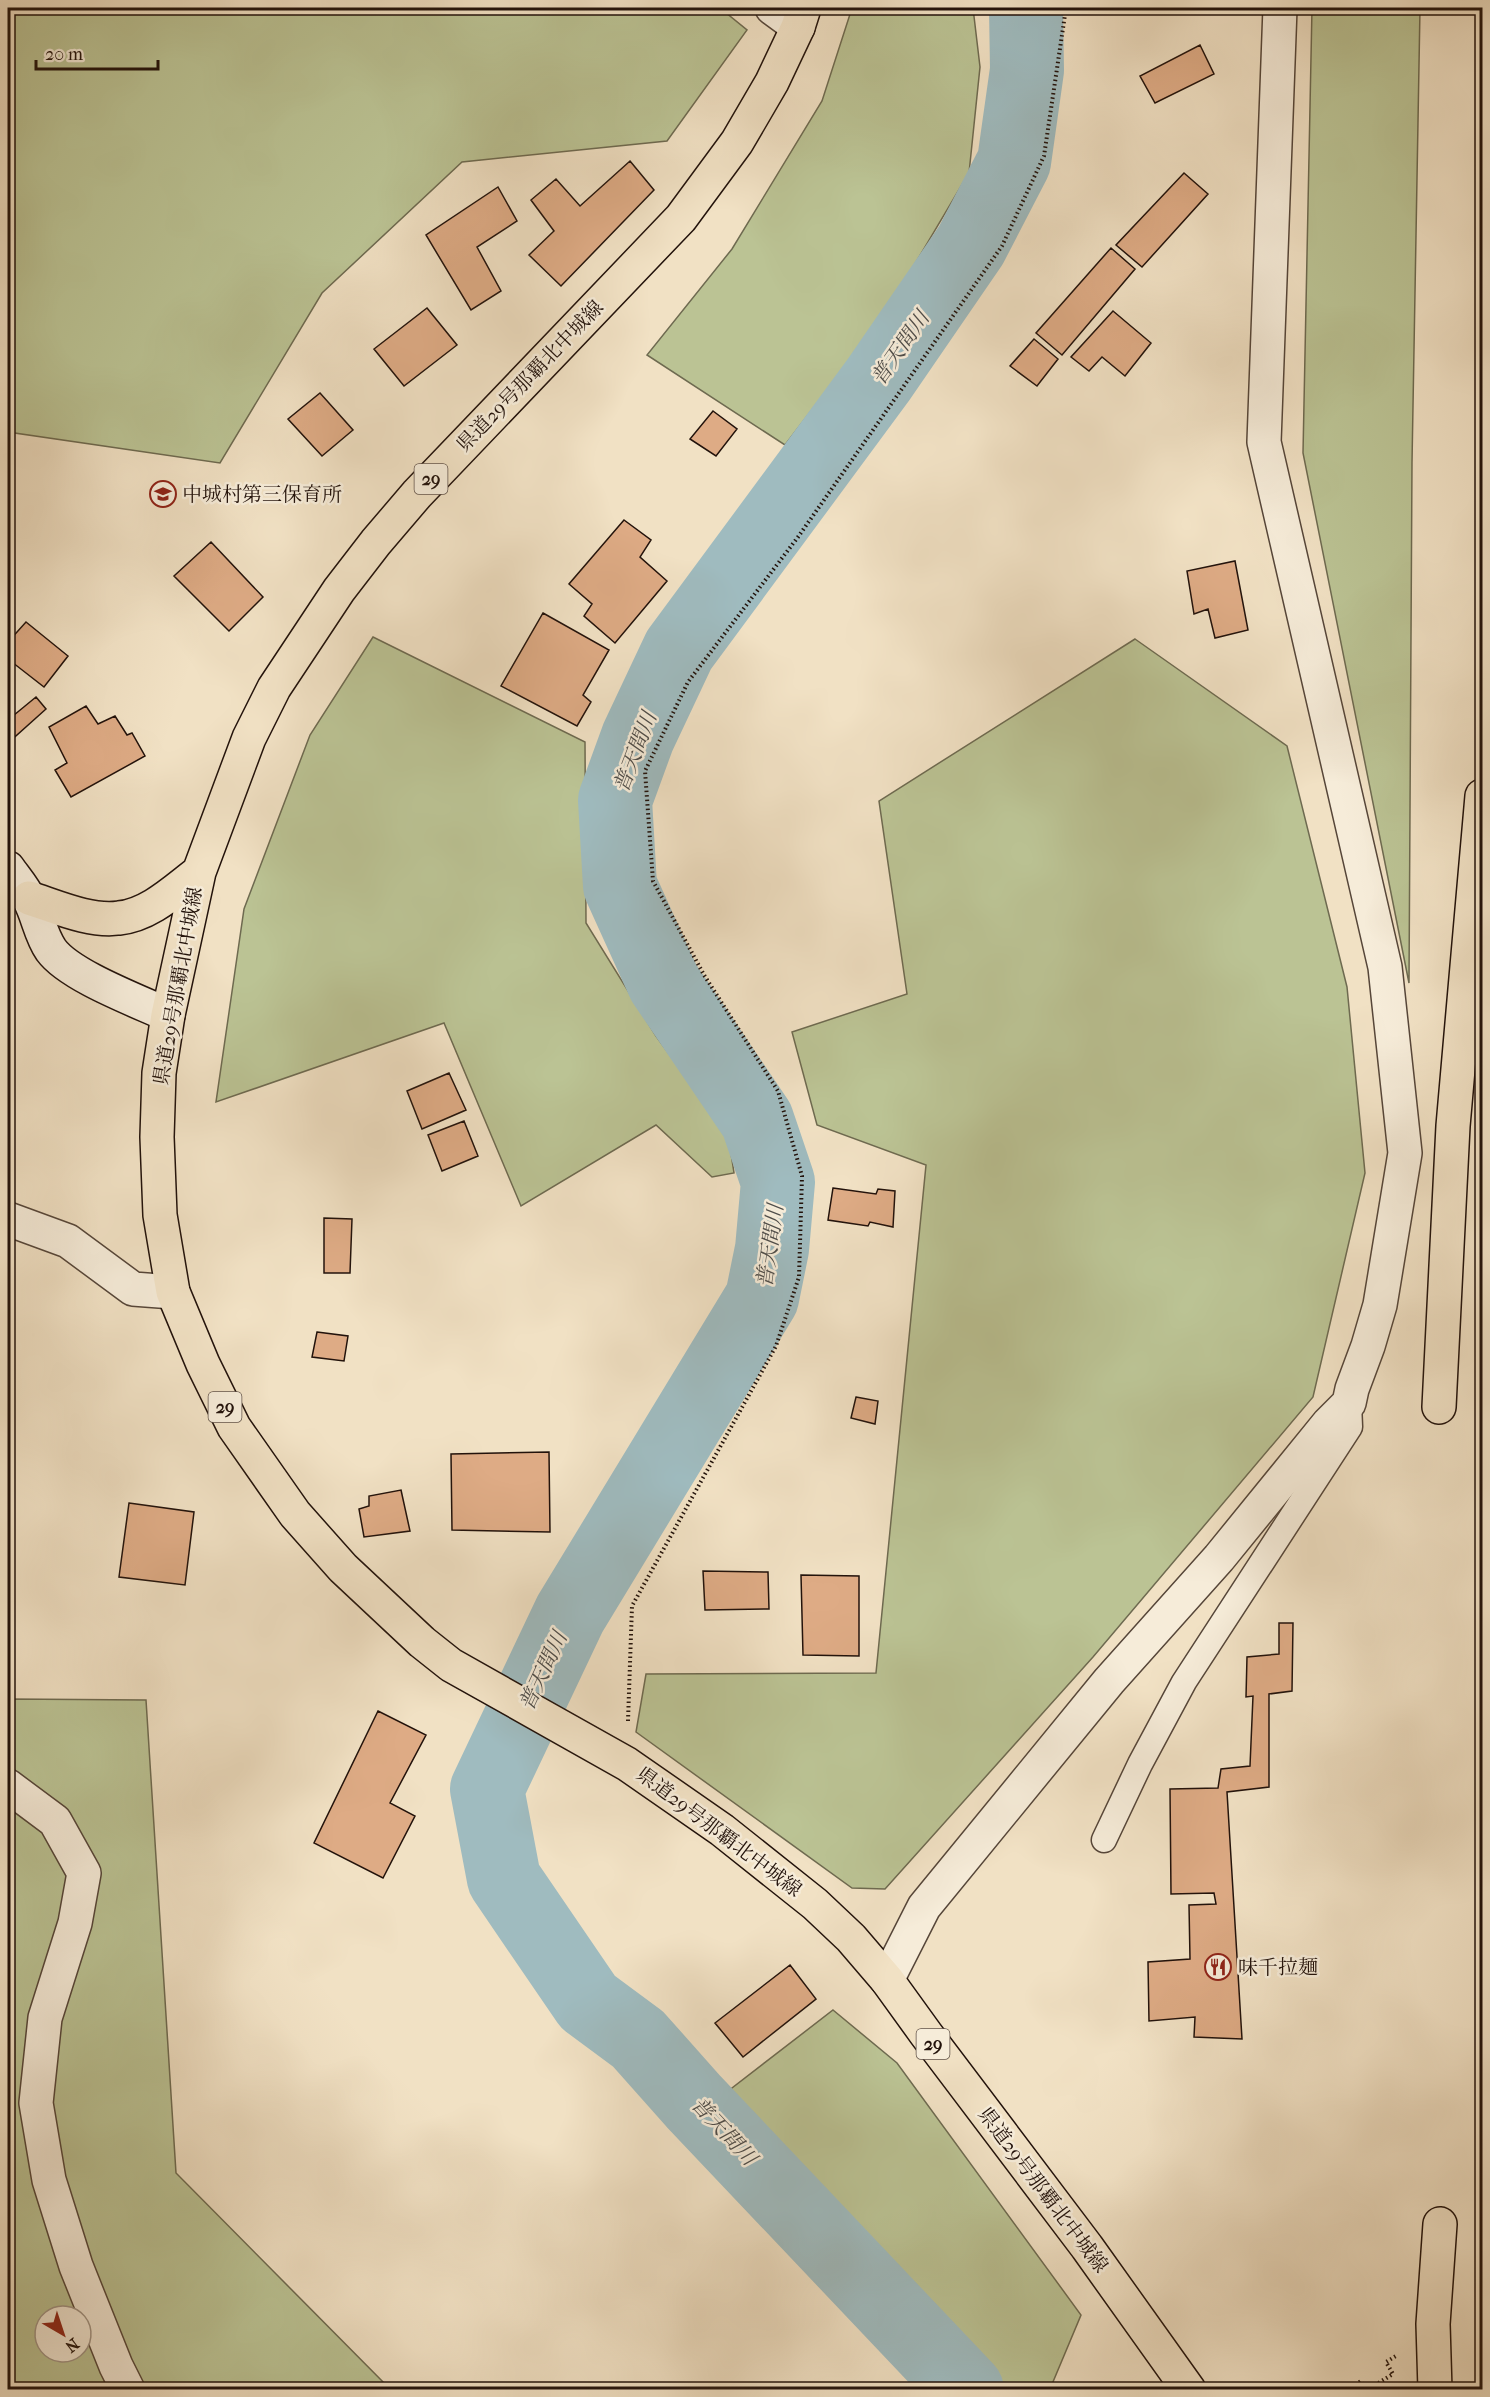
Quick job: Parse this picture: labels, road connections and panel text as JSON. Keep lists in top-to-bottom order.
{
  "streets": {
    "main road": ["県道29号那覇北中城線", "29"]
  },
  "water": ["普天間川"],
  "places": {
    "school or university": ["中城村第三保育所"],
    "restaurant": ["味千拉麺"]
  },
  "scale_bar": "20 m",
  "north": "bottom right"
}
